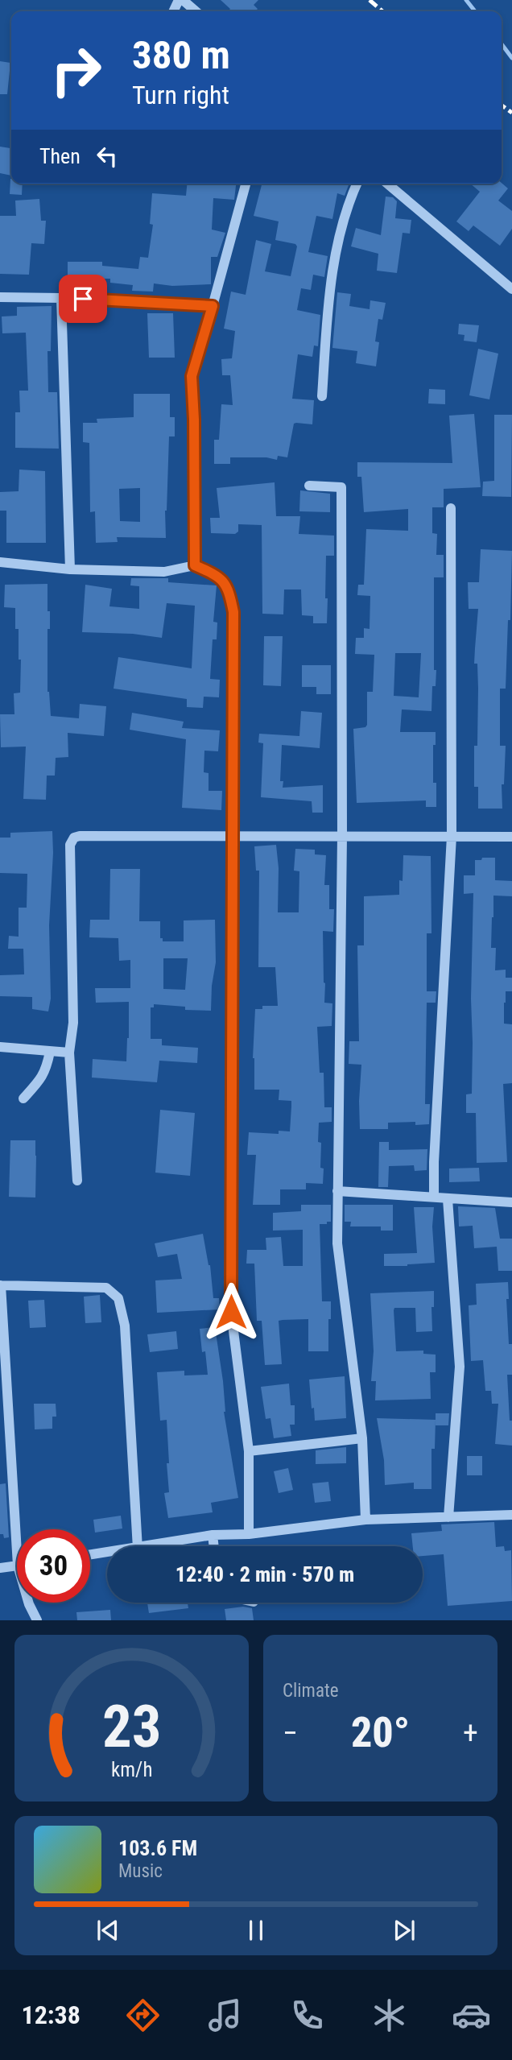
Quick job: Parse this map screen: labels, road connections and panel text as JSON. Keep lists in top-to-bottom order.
{
  "page": {
    "turn": ["380 m", "Turn right"],
    "then": "Then",
    "limit": "30",
    "trip": "12:40 · 2 min · 570 m",
    "tile": "Climate",
    "heat": ["−", "20°", "+"],
    "song": ["103.6 FM", "Music"],
    "tabs": "12:38",
    "gauge": ["23", "km/h"]
  }
}
